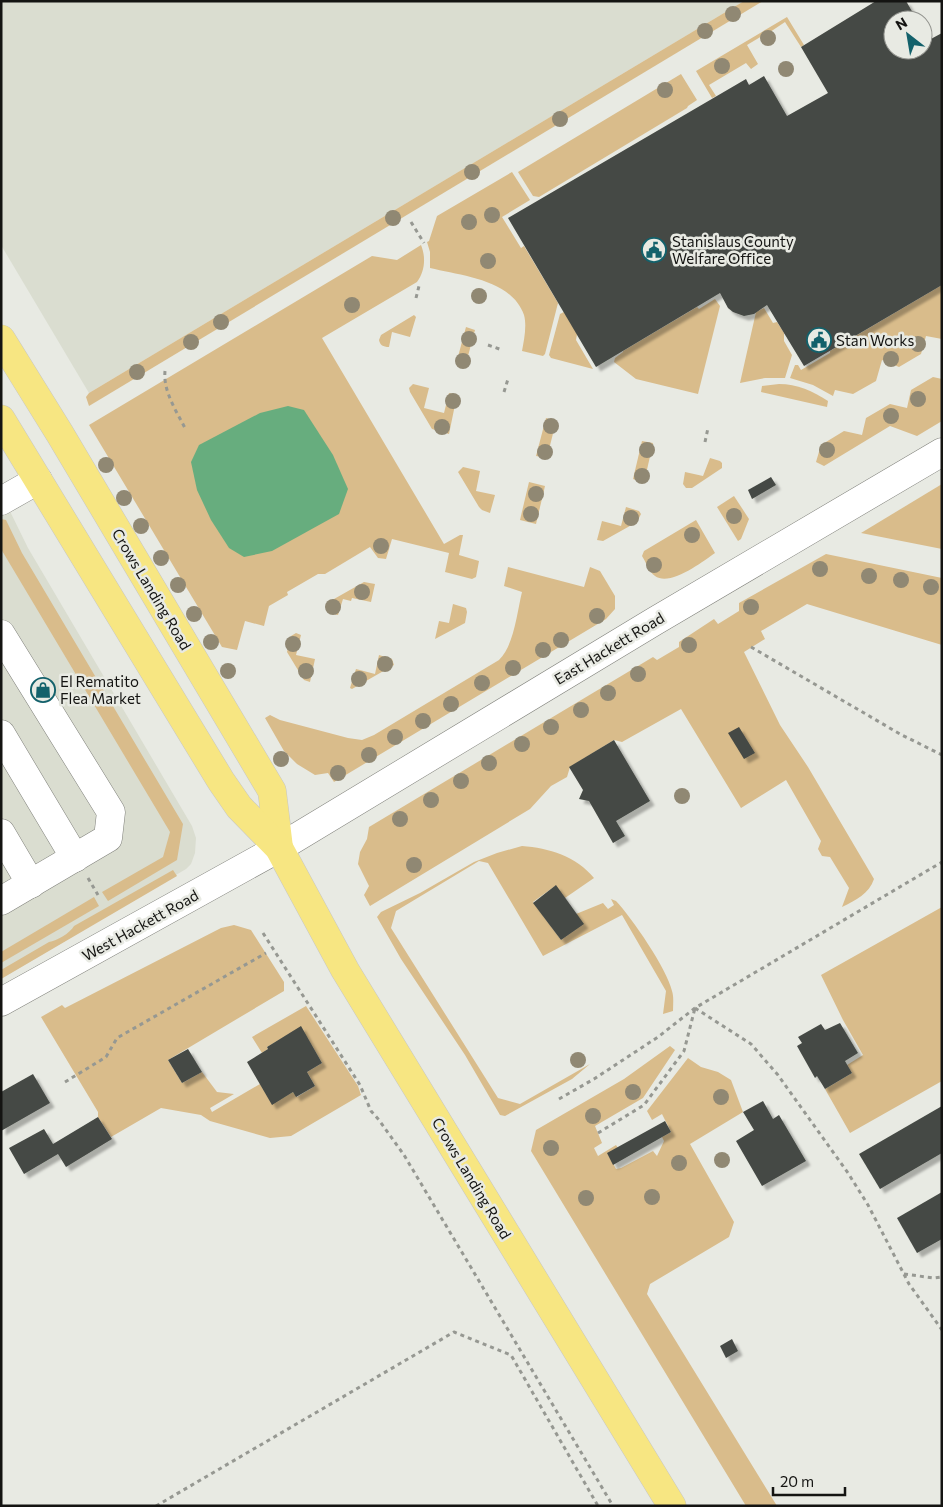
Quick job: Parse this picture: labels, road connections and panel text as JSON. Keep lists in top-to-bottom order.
{
  "streets": {
    "main road": ["Crows Landing Road"],
    "street": ["East Hackett Road", "West Hackett Road"]
  },
  "crossings": [
    ["Crows Landing Road", "East Hackett Road"],
    ["Crows Landing Road", "West Hackett Road"],
    ["East Hackett Road", "West Hackett Road"]
  ],
  "places": {
    "public building": ["Stanislaus County Welfare Office", "Stan Works"],
    "shop": ["El Rematito Flea Market"]
  },
  "scale_bar": "20 m",
  "north": "top left"
}
